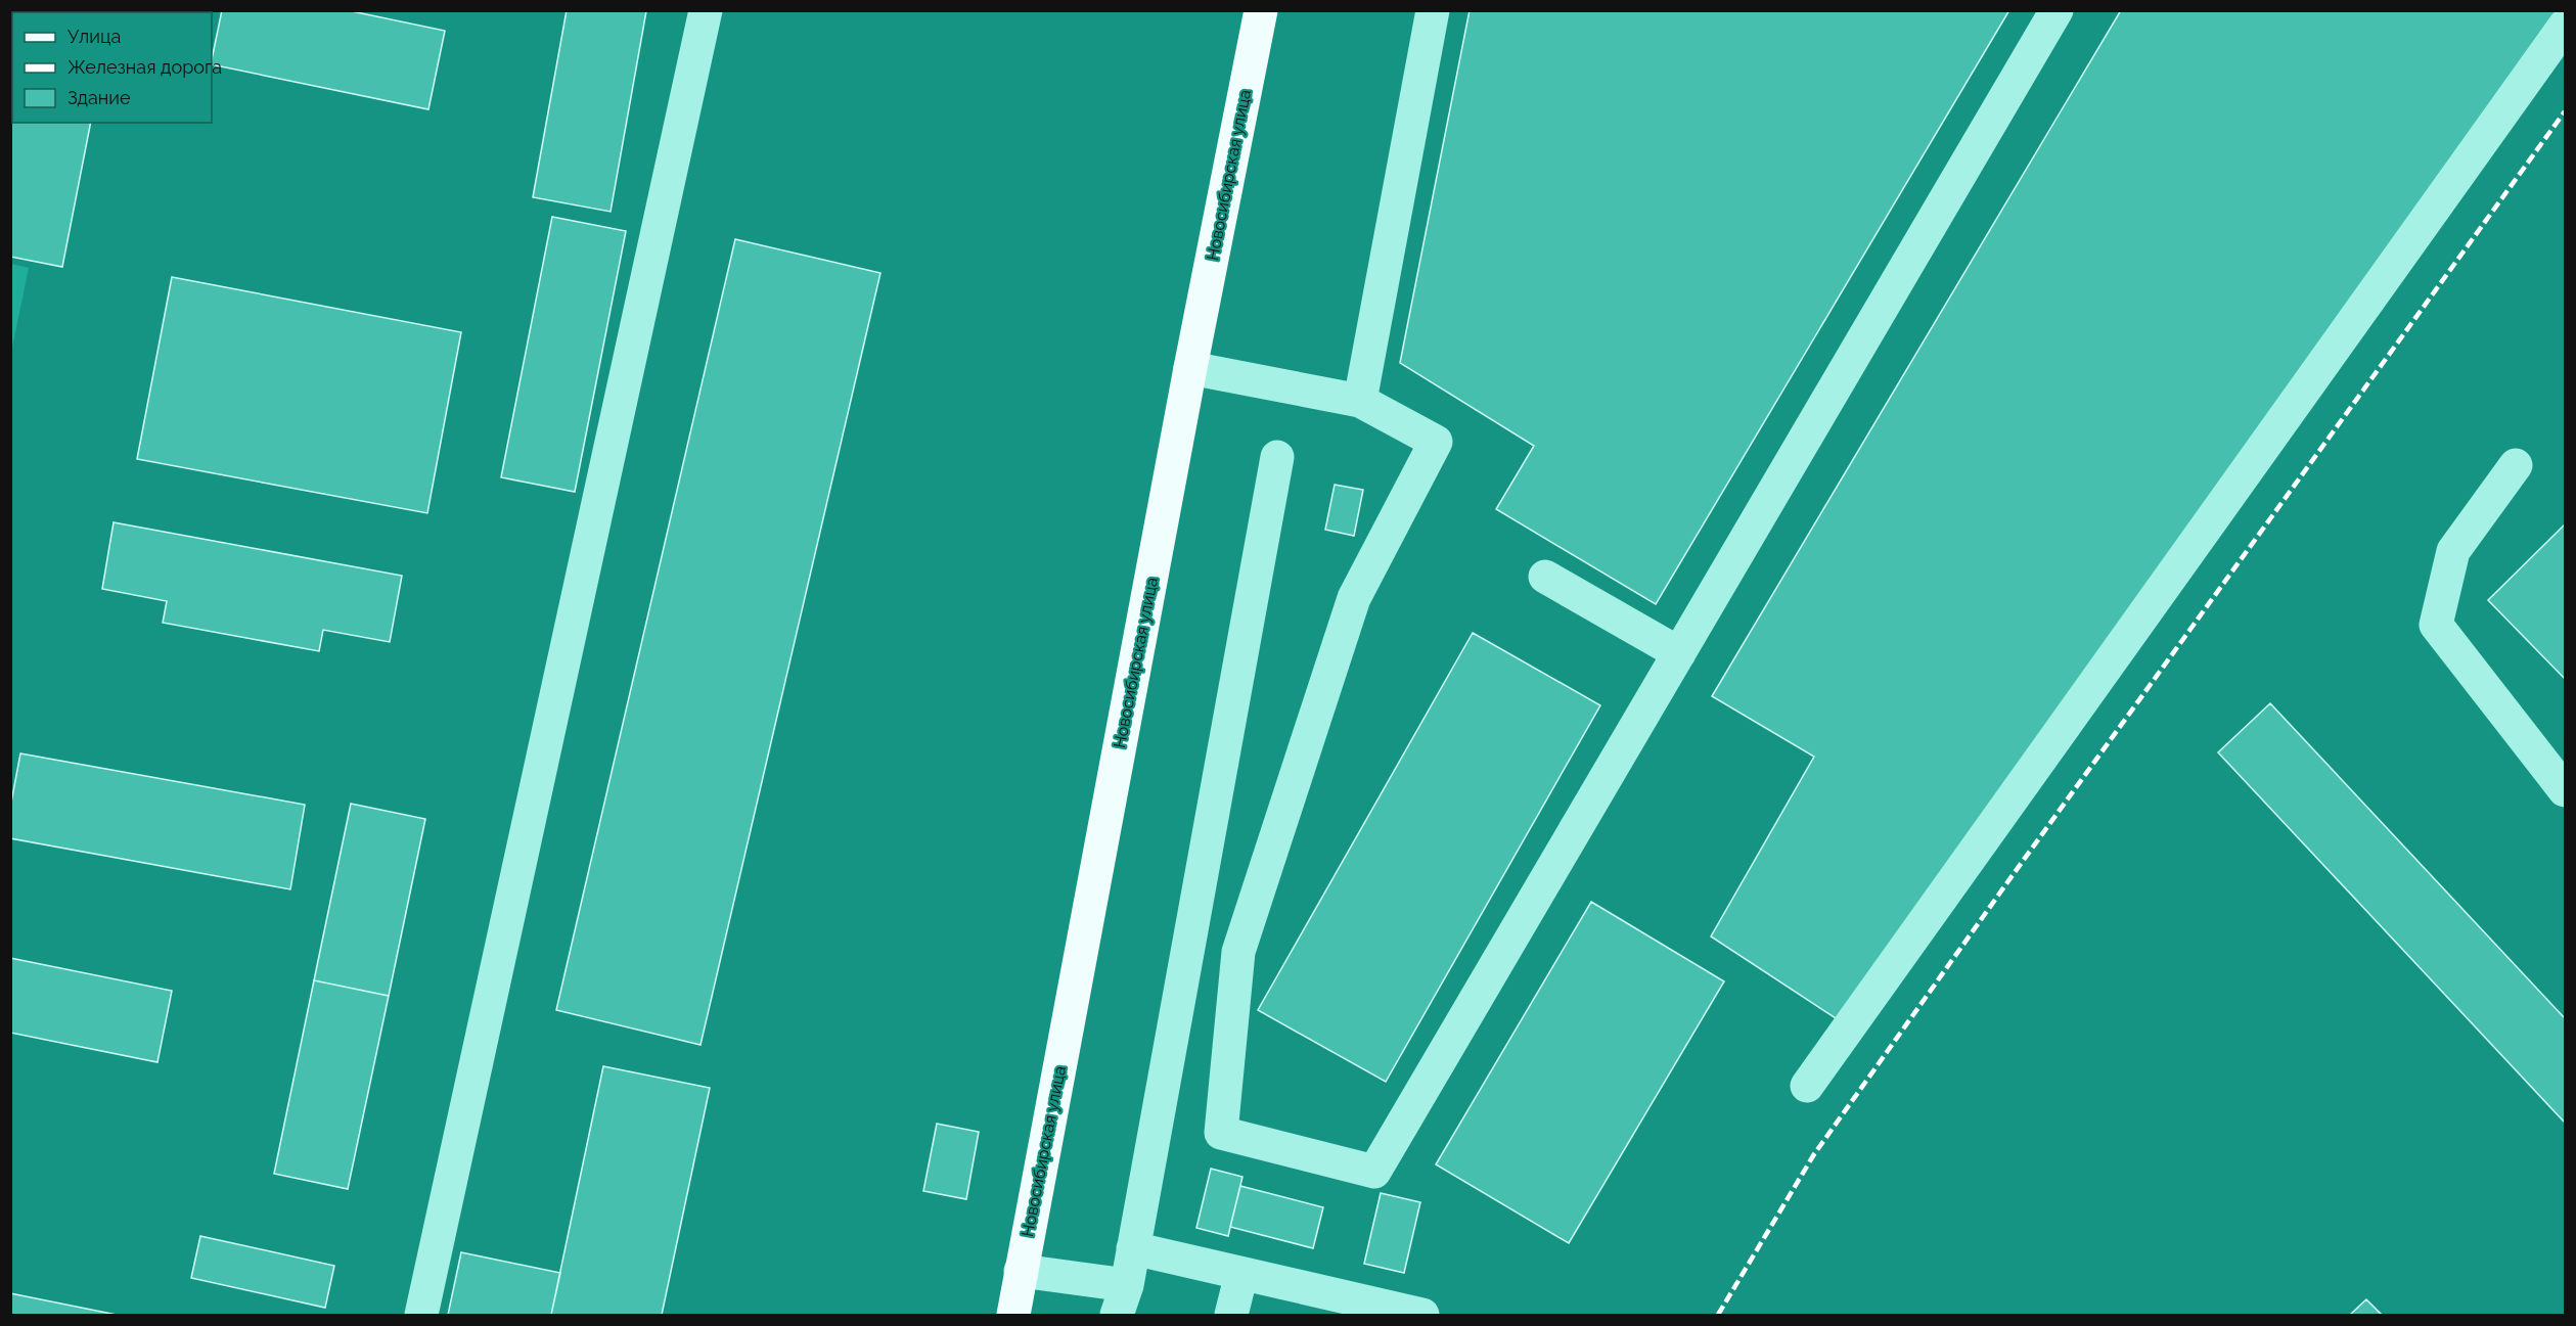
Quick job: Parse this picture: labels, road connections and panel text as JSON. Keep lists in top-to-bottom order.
{
  "streets": {
    "main road": ["Новосибирская улица"]
  },
  "legend": ["Улица", "Железная дорога", "Здание"]
}
